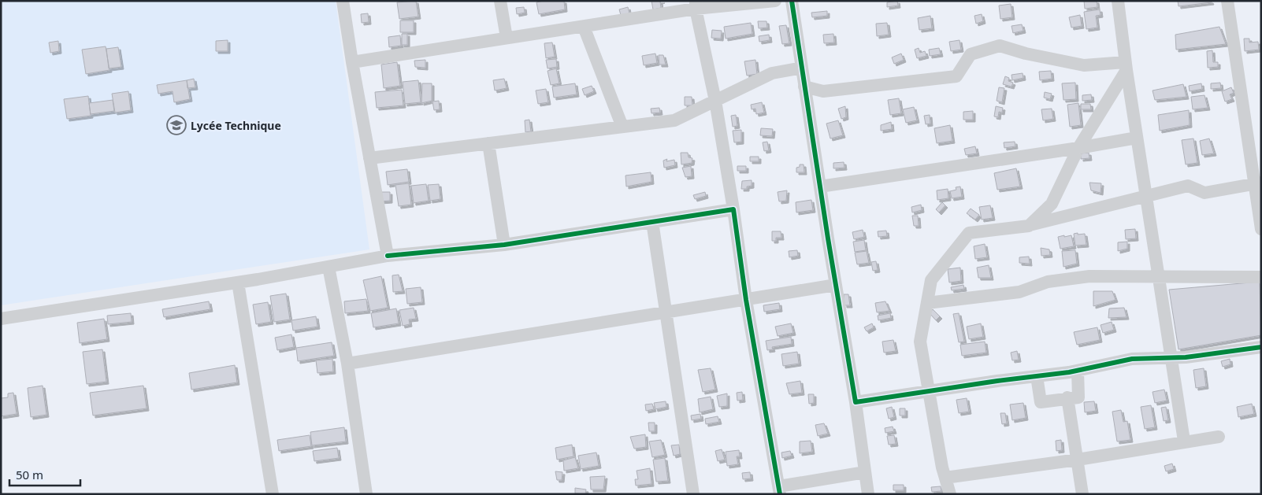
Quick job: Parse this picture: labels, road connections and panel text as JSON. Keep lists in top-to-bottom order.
{
  "places": {
    "school or university": ["Lycée Technique"]
  },
  "scale_bar": "50 m"
}
